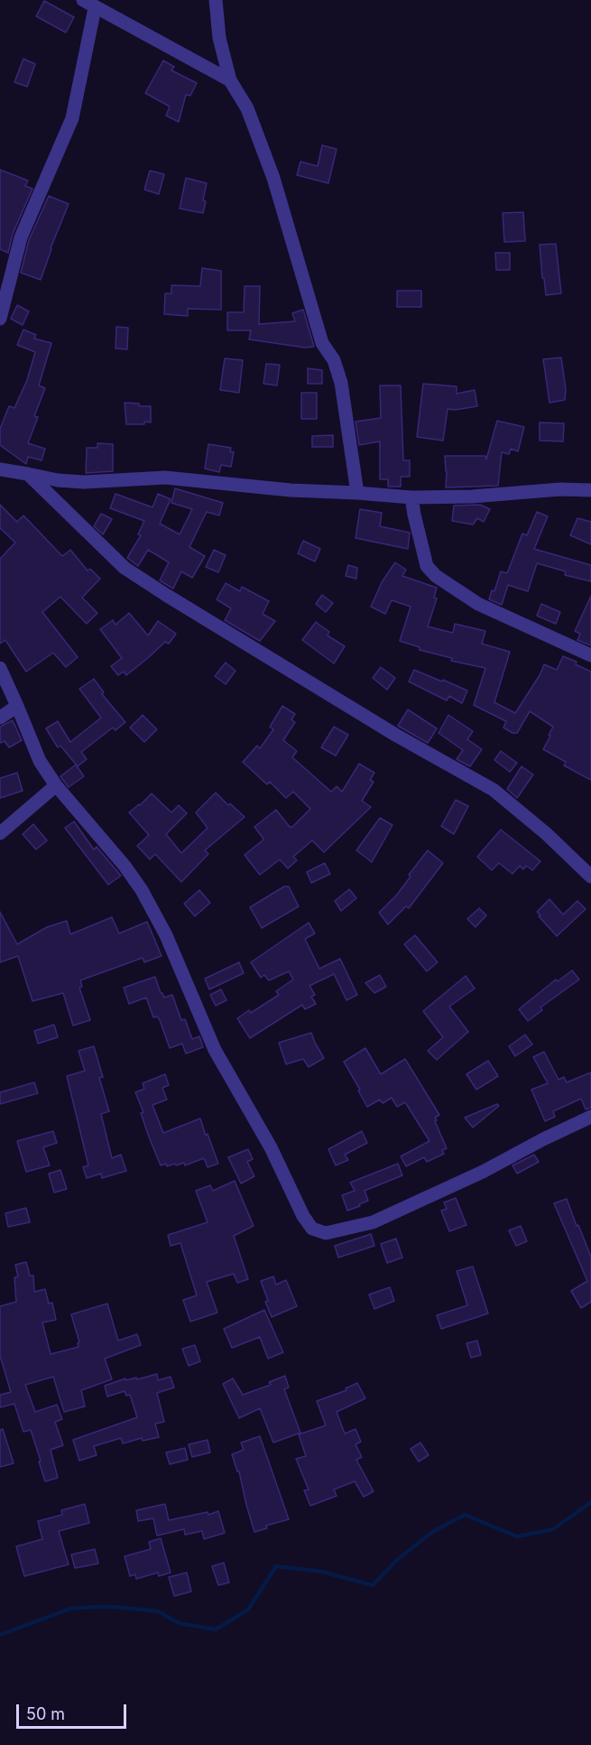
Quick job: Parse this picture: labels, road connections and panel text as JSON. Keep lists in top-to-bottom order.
{
  "scale_bar": "50 m"
}
